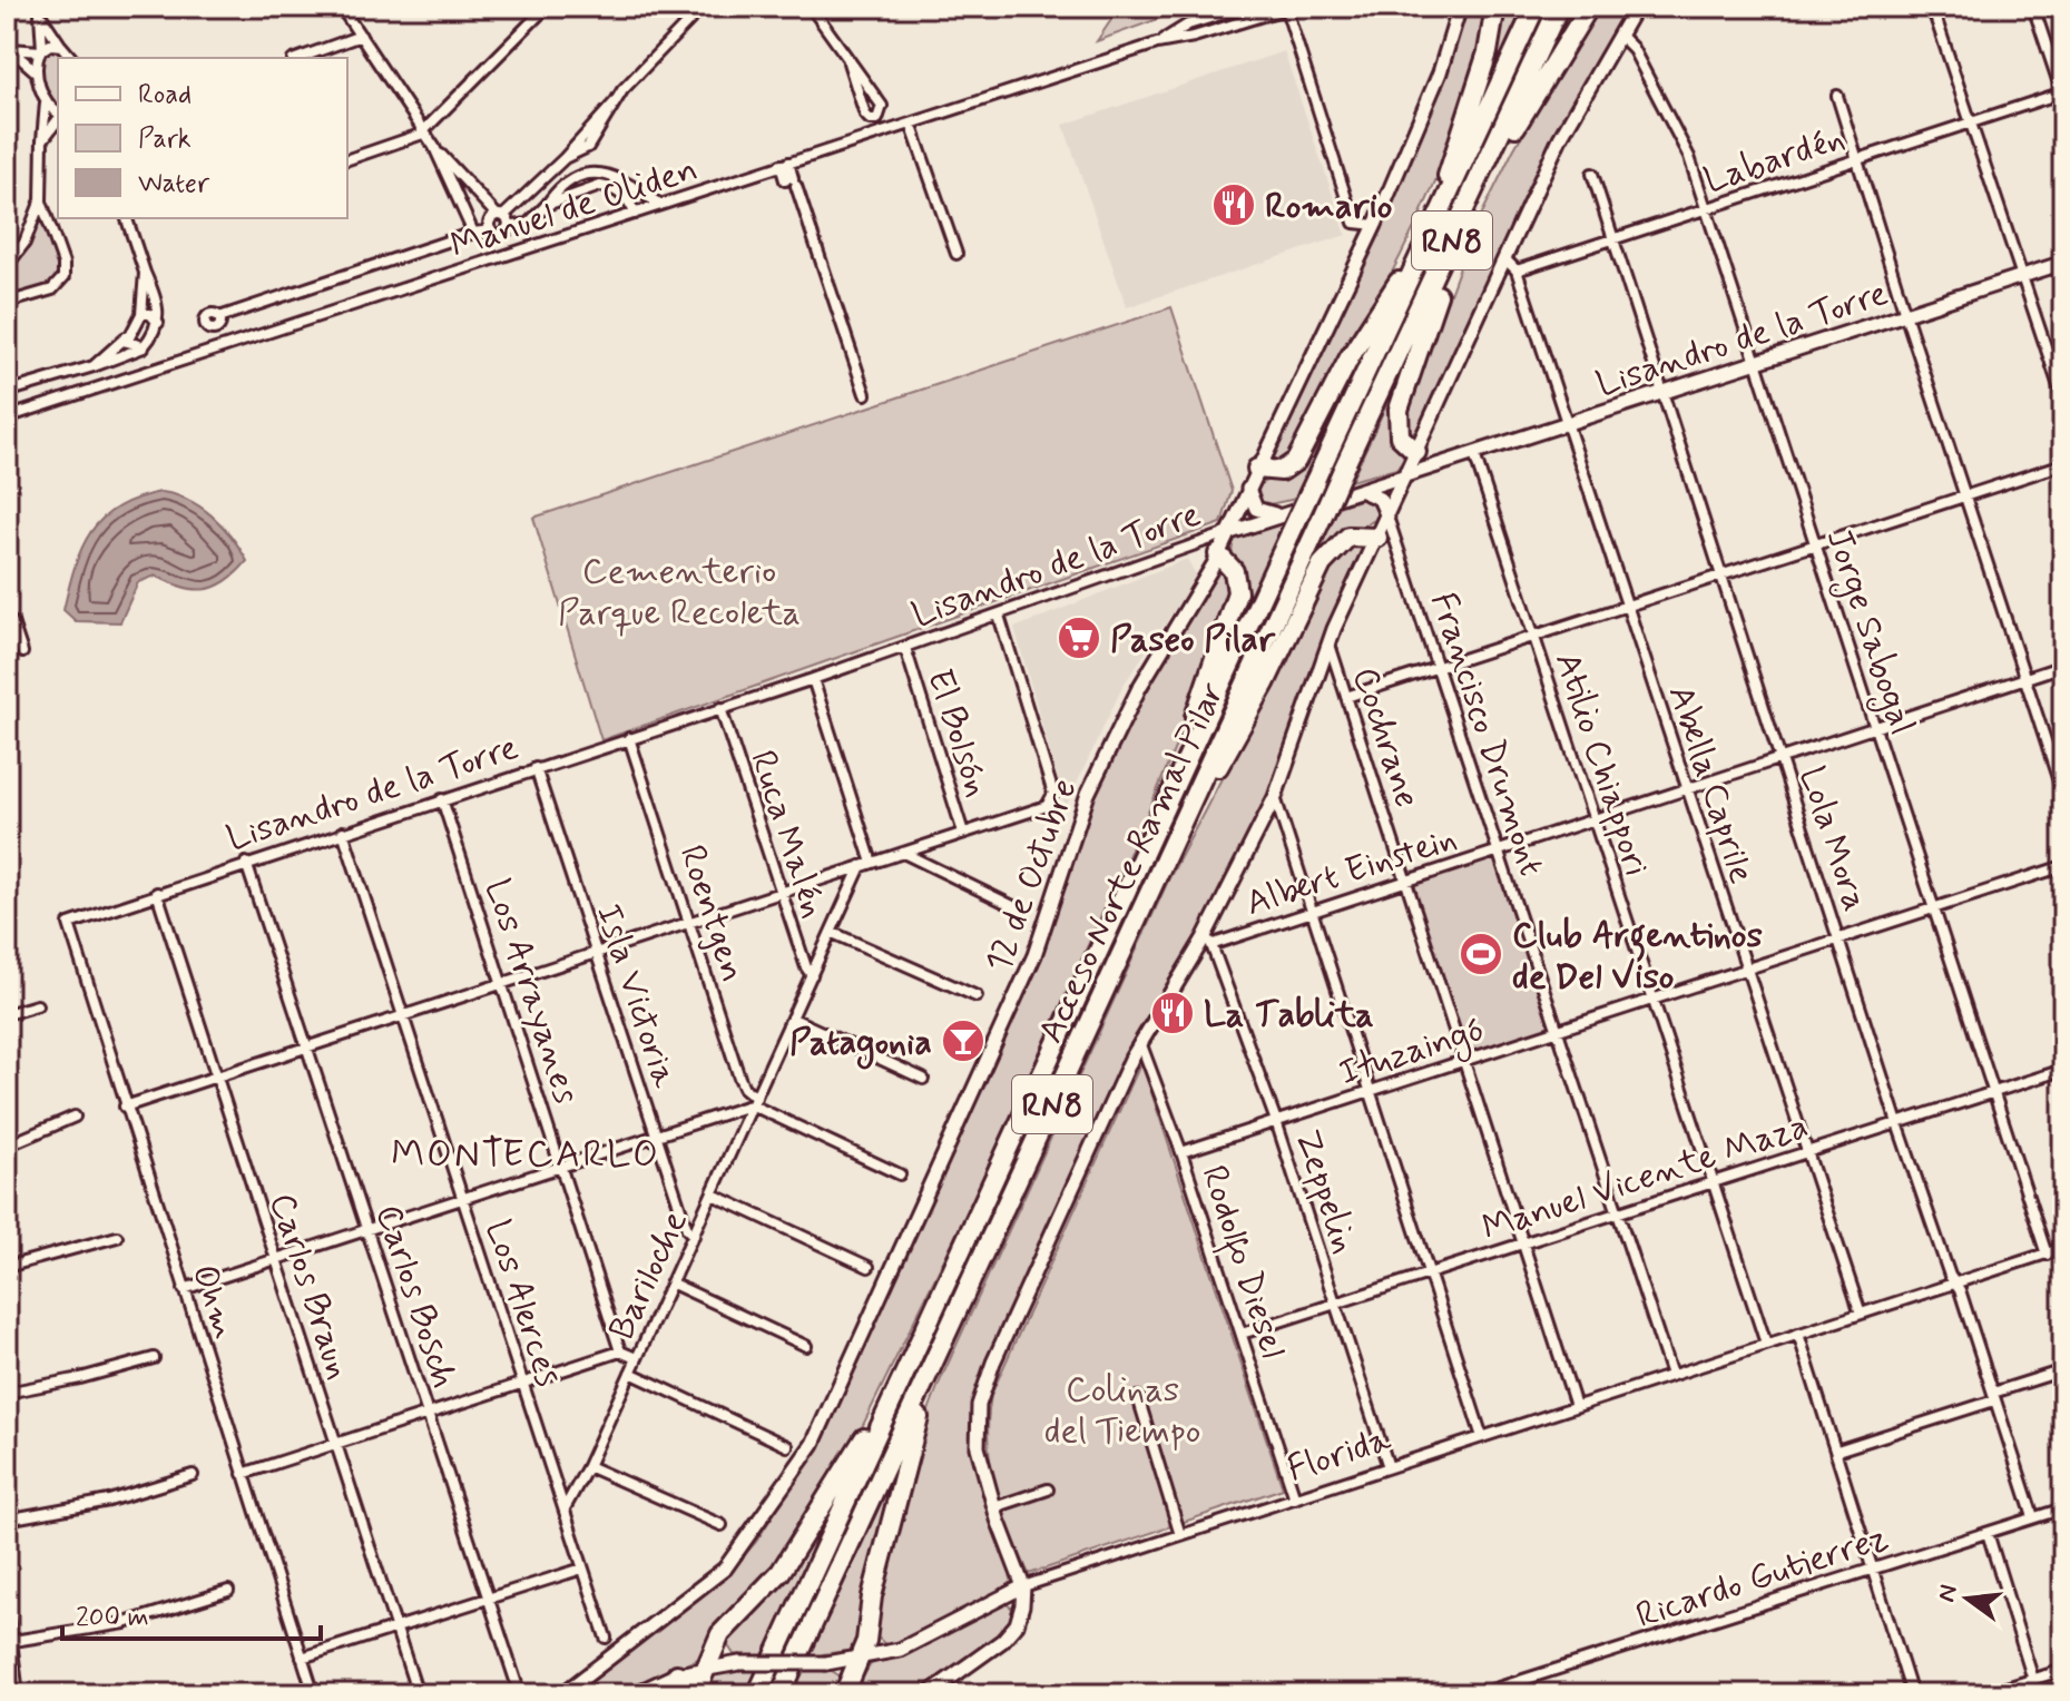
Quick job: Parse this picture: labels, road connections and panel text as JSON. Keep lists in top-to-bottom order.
{
  "streets": {
    "highway": ["RN8", "Acceso Norte Ramal Pilar"],
    "street": [
      "Labardén",
      "Manuel de Oliden",
      "Lisandro de la Torre",
      "Jorge Sabogal",
      "El Bolsón",
      "Francisco Drumont",
      "Cochrane",
      "Atilio Chiappori",
      "Abella Caprile",
      "Ruca Malén",
      "Lola Mora",
      "Albert Einstein",
      "12 de Octubre",
      "Roentgen",
      "Los Arrayanes",
      "Isla Victoria",
      "Ituzaingó",
      "Manuel Vicente Maza",
      "Zeppelin",
      "Rodolfo Diesel",
      "Bariloche",
      "Carlos Braun",
      "Carlos Bosch",
      "Ohm",
      "Los Alerces",
      "Florida",
      "Ricardo Gutierrez"
    ]
  },
  "crossings": [
    ["Labardén", "Jorge Sabogal"],
    ["Labardén", "Abella Caprile"],
    ["Labardén", "Lola Mora"],
    ["Lisandro de la Torre", "Jorge Sabogal"],
    ["Lisandro de la Torre", "El Bolsón"],
    ["Lisandro de la Torre", "Atilio Chiappori"],
    ["Lisandro de la Torre", "Abella Caprile"],
    ["Lisandro de la Torre", "Ruca Malén"],
    ["Lisandro de la Torre", "Lola Mora"],
    ["Lisandro de la Torre", "12 de Octubre"],
    ["Lisandro de la Torre", "Roentgen"],
    ["Lisandro de la Torre", "Los Arrayanes"],
    ["Lisandro de la Torre", "Isla Victoria"],
    ["Lisandro de la Torre", "Carlos Braun"],
    ["Lisandro de la Torre", "Carlos Bosch"],
    ["Lisandro de la Torre", "Ohm"],
    ["Lisandro de la Torre", "Los Alerces"],
    ["Jorge Sabogal", "Albert Einstein"],
    ["Jorge Sabogal", "Ituzaingó"],
    ["Jorge Sabogal", "Manuel Vicente Maza"],
    ["Jorge Sabogal", "Florida"],
    ["Francisco Drumont", "Albert Einstein"],
    ["Francisco Drumont", "Ituzaingó"],
    ["Francisco Drumont", "Manuel Vicente Maza"],
    ["Francisco Drumont", "Florida"],
    ["Cochrane", "Albert Einstein"],
    ["Cochrane", "Ituzaingó"],
    ["Cochrane", "Manuel Vicente Maza"],
    ["Cochrane", "Florida"],
    ["Atilio Chiappori", "Albert Einstein"],
    ["Atilio Chiappori", "Ituzaingó"],
    ["Atilio Chiappori", "Manuel Vicente Maza"],
    ["Atilio Chiappori", "Florida"],
    ["Abella Caprile", "Albert Einstein"],
    ["Abella Caprile", "Ituzaingó"],
    ["Abella Caprile", "Manuel Vicente Maza"],
    ["Abella Caprile", "Florida"],
    ["Ruca Malén", "Bariloche"],
    ["Lola Mora", "Albert Einstein"],
    ["Lola Mora", "Ituzaingó"],
    ["Lola Mora", "Manuel Vicente Maza"],
    ["Lola Mora", "Florida"],
    ["Lola Mora", "Ricardo Gutierrez"],
    ["Albert Einstein", "Zeppelin"],
    ["Roentgen", "Bariloche"],
    ["Isla Victoria", "Bariloche"],
    ["Ituzaingó", "Zeppelin"],
    ["Ituzaingó", "Rodolfo Diesel"],
    ["Manuel Vicente Maza", "Zeppelin"],
    ["Manuel Vicente Maza", "Rodolfo Diesel"],
    ["Zeppelin", "Florida"],
    ["Rodolfo Diesel", "Florida"],
    ["Bariloche", "Los Alerces"]
  ],
  "districts": ["MONTECARLO"],
  "parks": ["Cementerio Parque Recoleta", "Colinas del Tiempo"],
  "places": {
    "restaurant": ["Romario", "La Tablita"],
    "supermarket": ["Paseo Pilar"],
    "sports": ["Club Argentinos de Del Viso"],
    "bar": ["Patagonia"]
  },
  "legend": ["Road", "Park", "Water"],
  "scale_bar": "200 m",
  "north": "left"
}
